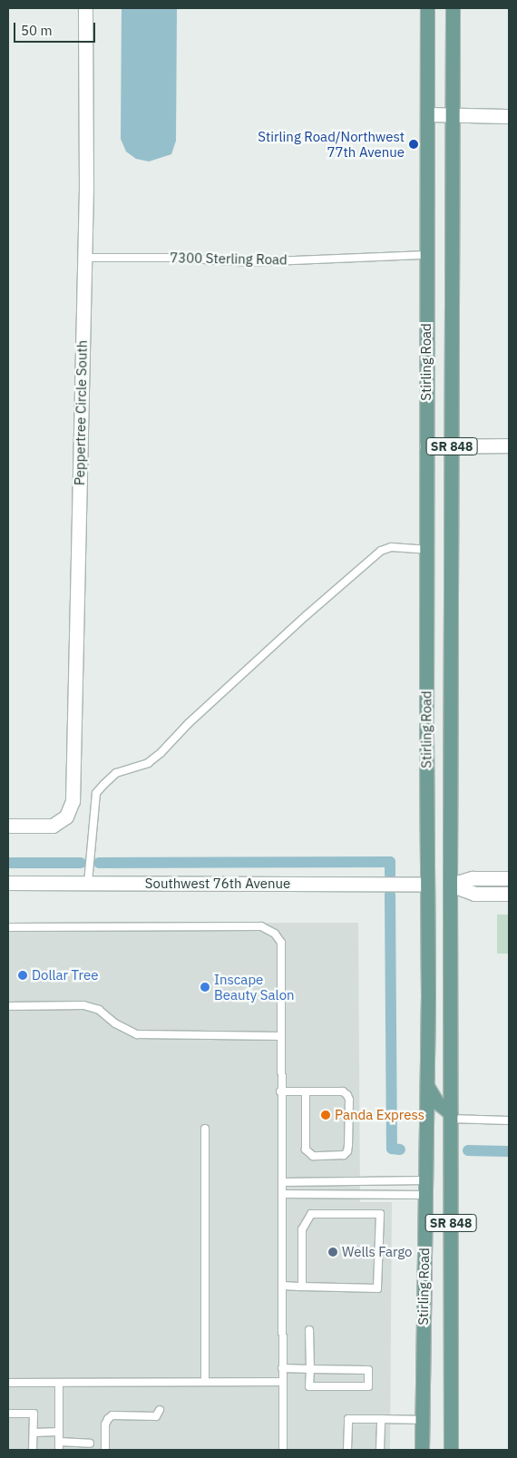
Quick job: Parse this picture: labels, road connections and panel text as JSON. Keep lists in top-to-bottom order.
{
  "streets": {
    "main road": ["Stirling Road", "SR 848"],
    "street": ["Peppertree Circle South", "Southwest 76th Avenue"],
    "lane": ["7300 Sterling Road"]
  },
  "crossings": [
    ["7300 Sterling Road", "Stirling Road"],
    ["7300 Sterling Road", "Peppertree Circle South"],
    ["Stirling Road", "Southwest 76th Avenue"]
  ],
  "places": [
    "Stirling Road/Northwest 77th Avenue",
    "Dollar Tree",
    "Inscape Beauty Salon",
    "Panda Express",
    "Wells Fargo"
  ],
  "scale_bar": "50 m"
}
